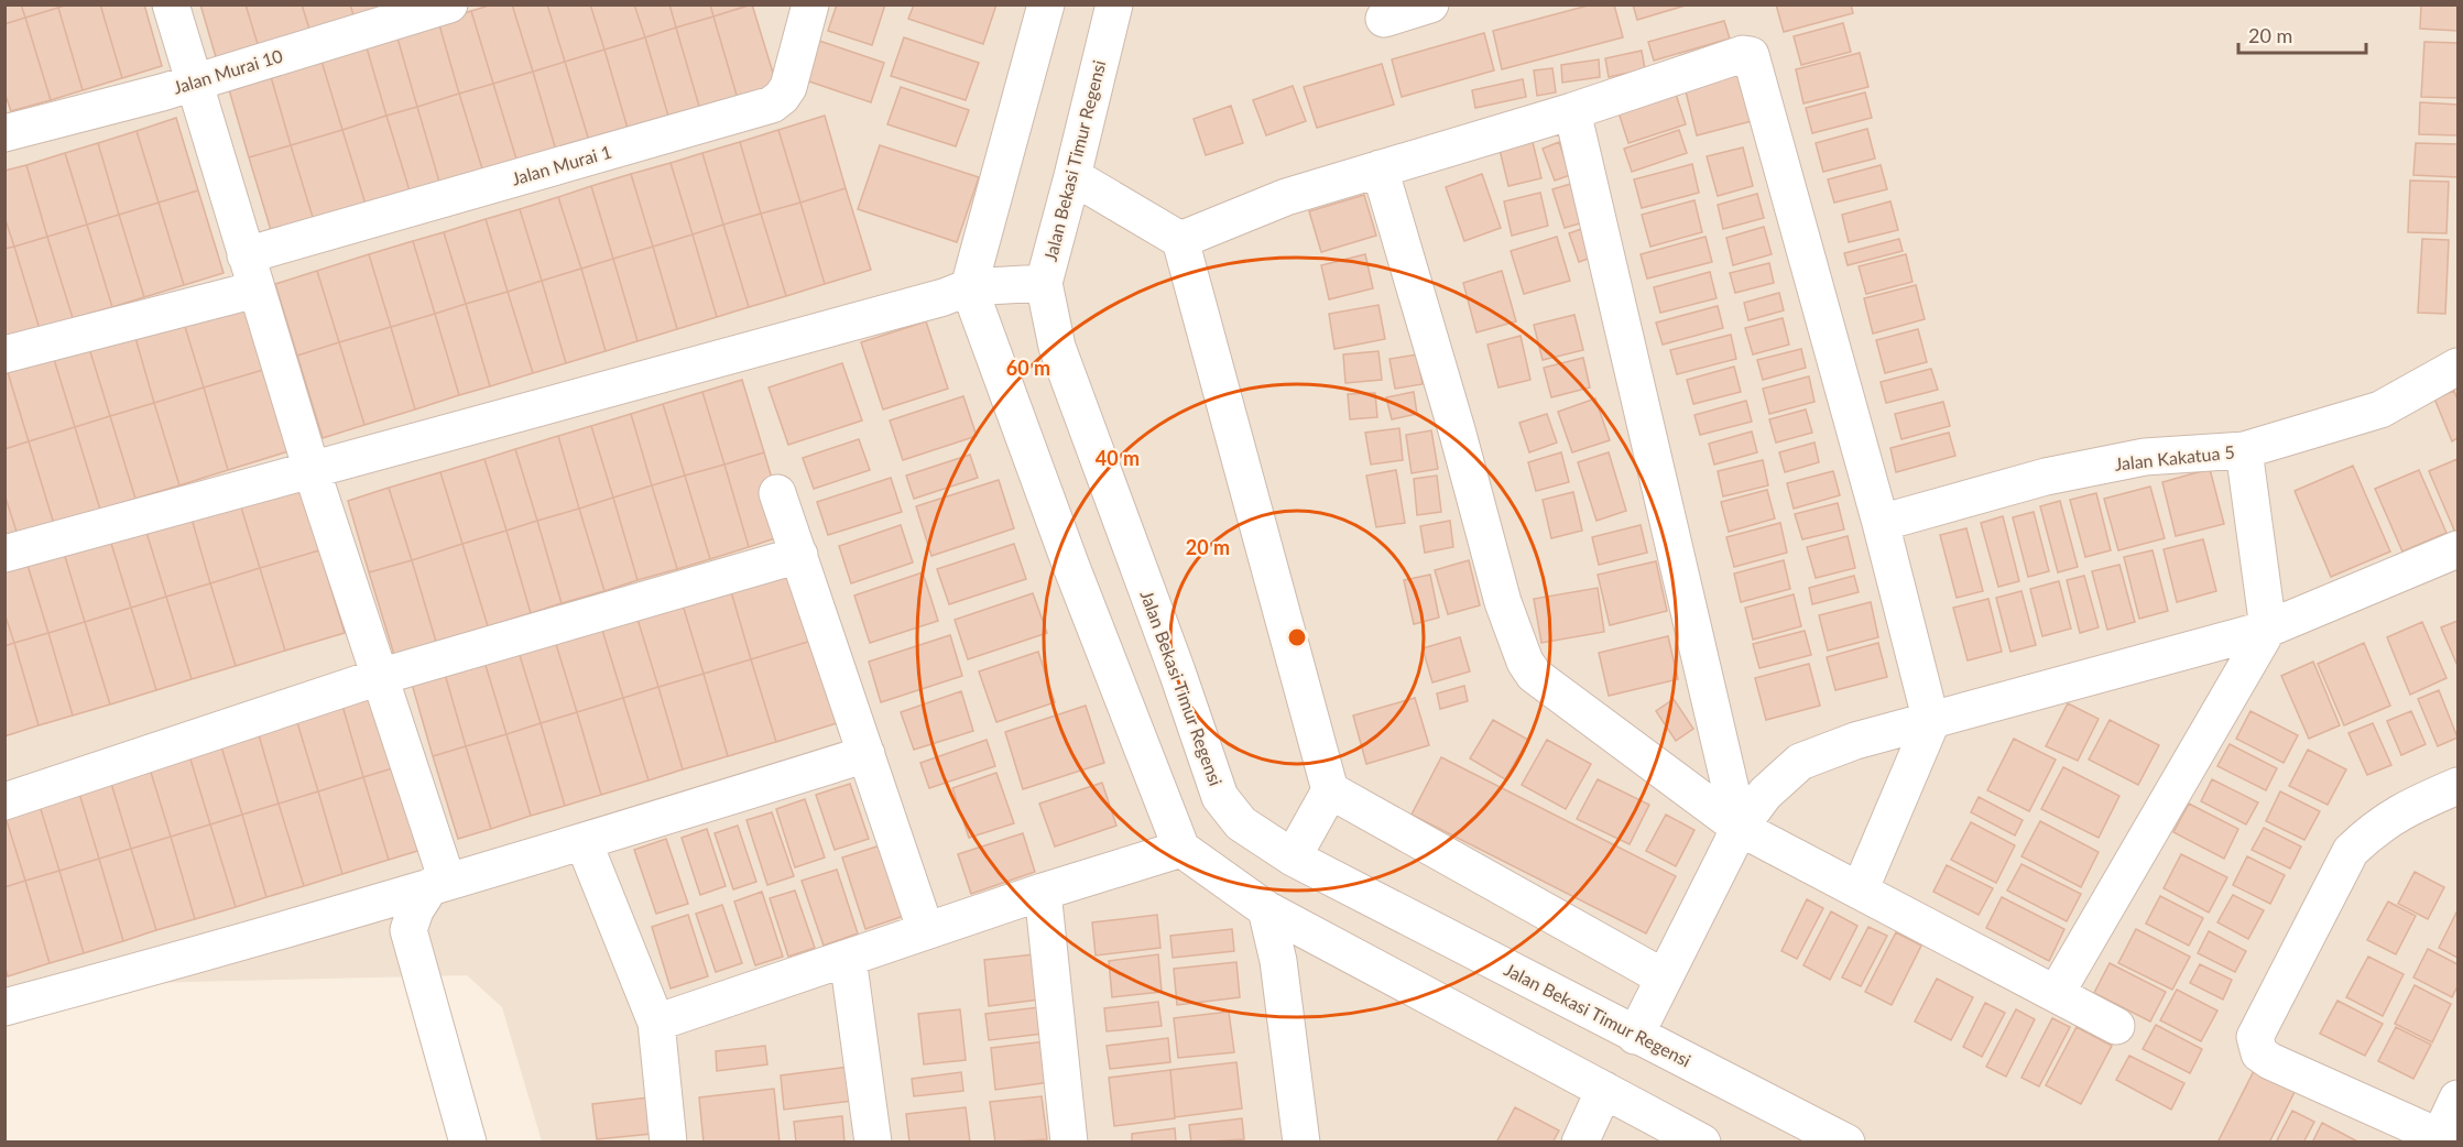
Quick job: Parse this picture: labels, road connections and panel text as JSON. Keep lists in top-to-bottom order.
{
  "streets": {
    "street": [
      "Jalan Murai 10",
      "Jalan Bekasi Timur Regensi",
      "Jalan Murai 1",
      "Jalan Kakatua 5"
    ]
  },
  "scale_bar": "20 m",
  "rings": ["60 m", "40 m", "20 m"]
}
